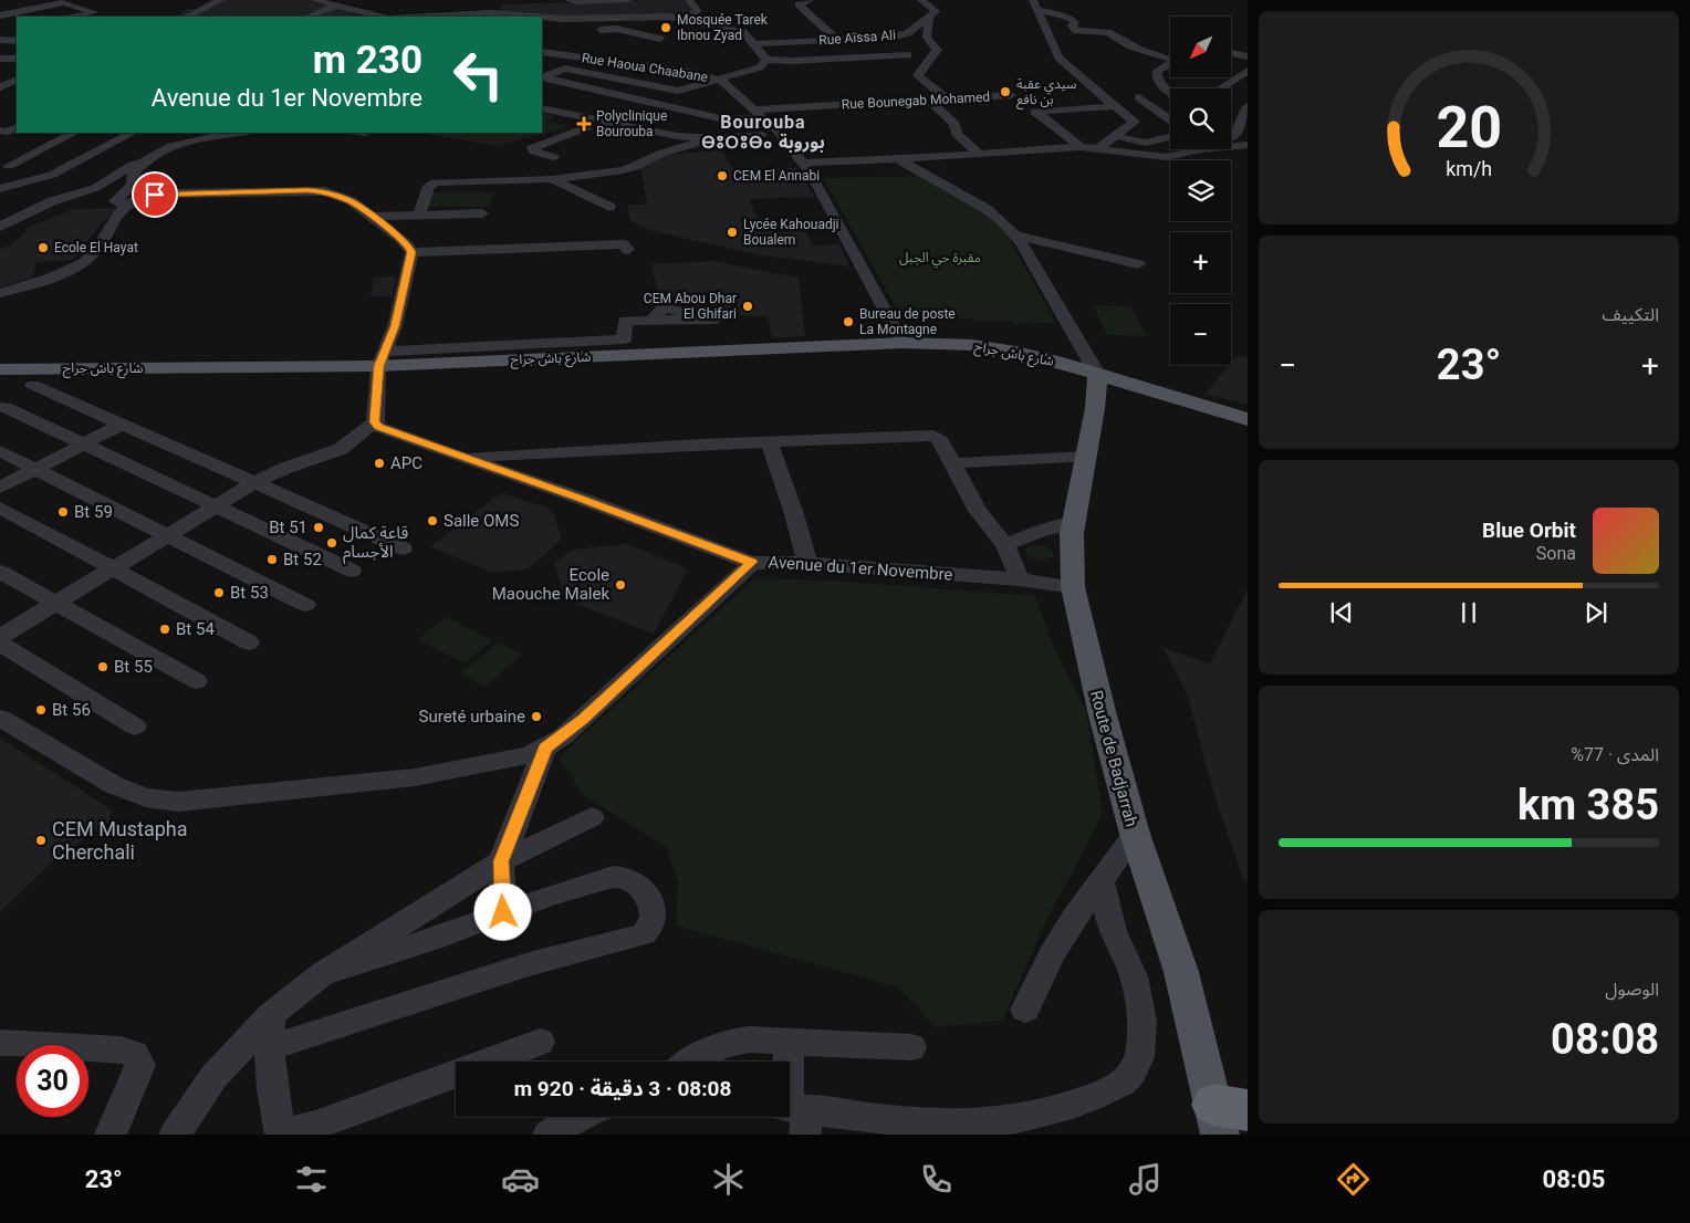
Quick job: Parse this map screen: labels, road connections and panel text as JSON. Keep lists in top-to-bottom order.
{
  "streets": {
    "main road": ["شارع باش جراح", "Route de Badjarrah"],
    "street": [
      "Rue Aïssa Ali",
      "Rue Haoua Chaabane",
      "Rue Bounegab Mohamed",
      "Avenue du 1er Novembre"
    ]
  },
  "crossings": [
    ["Rue Haoua Chaabane", "Rue Bounegab Mohamed"],
    ["Rue Haoua Chaabane", "شارع باش جراح"],
    ["شارع باش جراح", "Route de Badjarrah"],
    ["Avenue du 1er Novembre", "Route de Badjarrah"]
  ],
  "districts": ["Bourouba ⴱⵓⵔⵓⴱⴰ بوروبة"],
  "parks": ["مقبرة حي الجبل"],
  "places": {
    "other": [
      "Mosquée Tarek Ibnou Zyad",
      "سيدي عقبة بن نافع",
      "CEM El Annabi",
      "Lycée Kahouadji Boualem",
      "Ecole El Hayat",
      "CEM Abou Dhar El Ghifari",
      "Bureau de poste La Montagne",
      "APC",
      "Bt 59",
      "Salle OMS",
      "Bt 51",
      "قاعة كمال الأجسام",
      "Bt 52",
      "Ecole Maouche Malek",
      "Bt 53",
      "Bt 54",
      "Bt 55",
      "Bt 56",
      "Sureté urbaine",
      "CEM Mustapha Cherchali"
    ],
    "health": ["Polyclinique Bourouba"]
  },
  "north": "bottom left",
  "page": {
    "map_buttons": ["+", "−"],
    "turn": ["230 m", "Avenue du 1er Novembre"],
    "tile": [
      "التكييف",
      ["المدى · 77%", "385 km"],
      ["الوصول", "08:08"]
    ],
    "heat": ["−", "23°", "+"],
    "song": ["Blue Orbit", "Sona"],
    "limit": "30",
    "trip": "08:08 · 3 دقيقة · 920 m",
    "tabs": ["08:05", "23°"],
    "gauge": ["20", "km/h"]
  }
}
